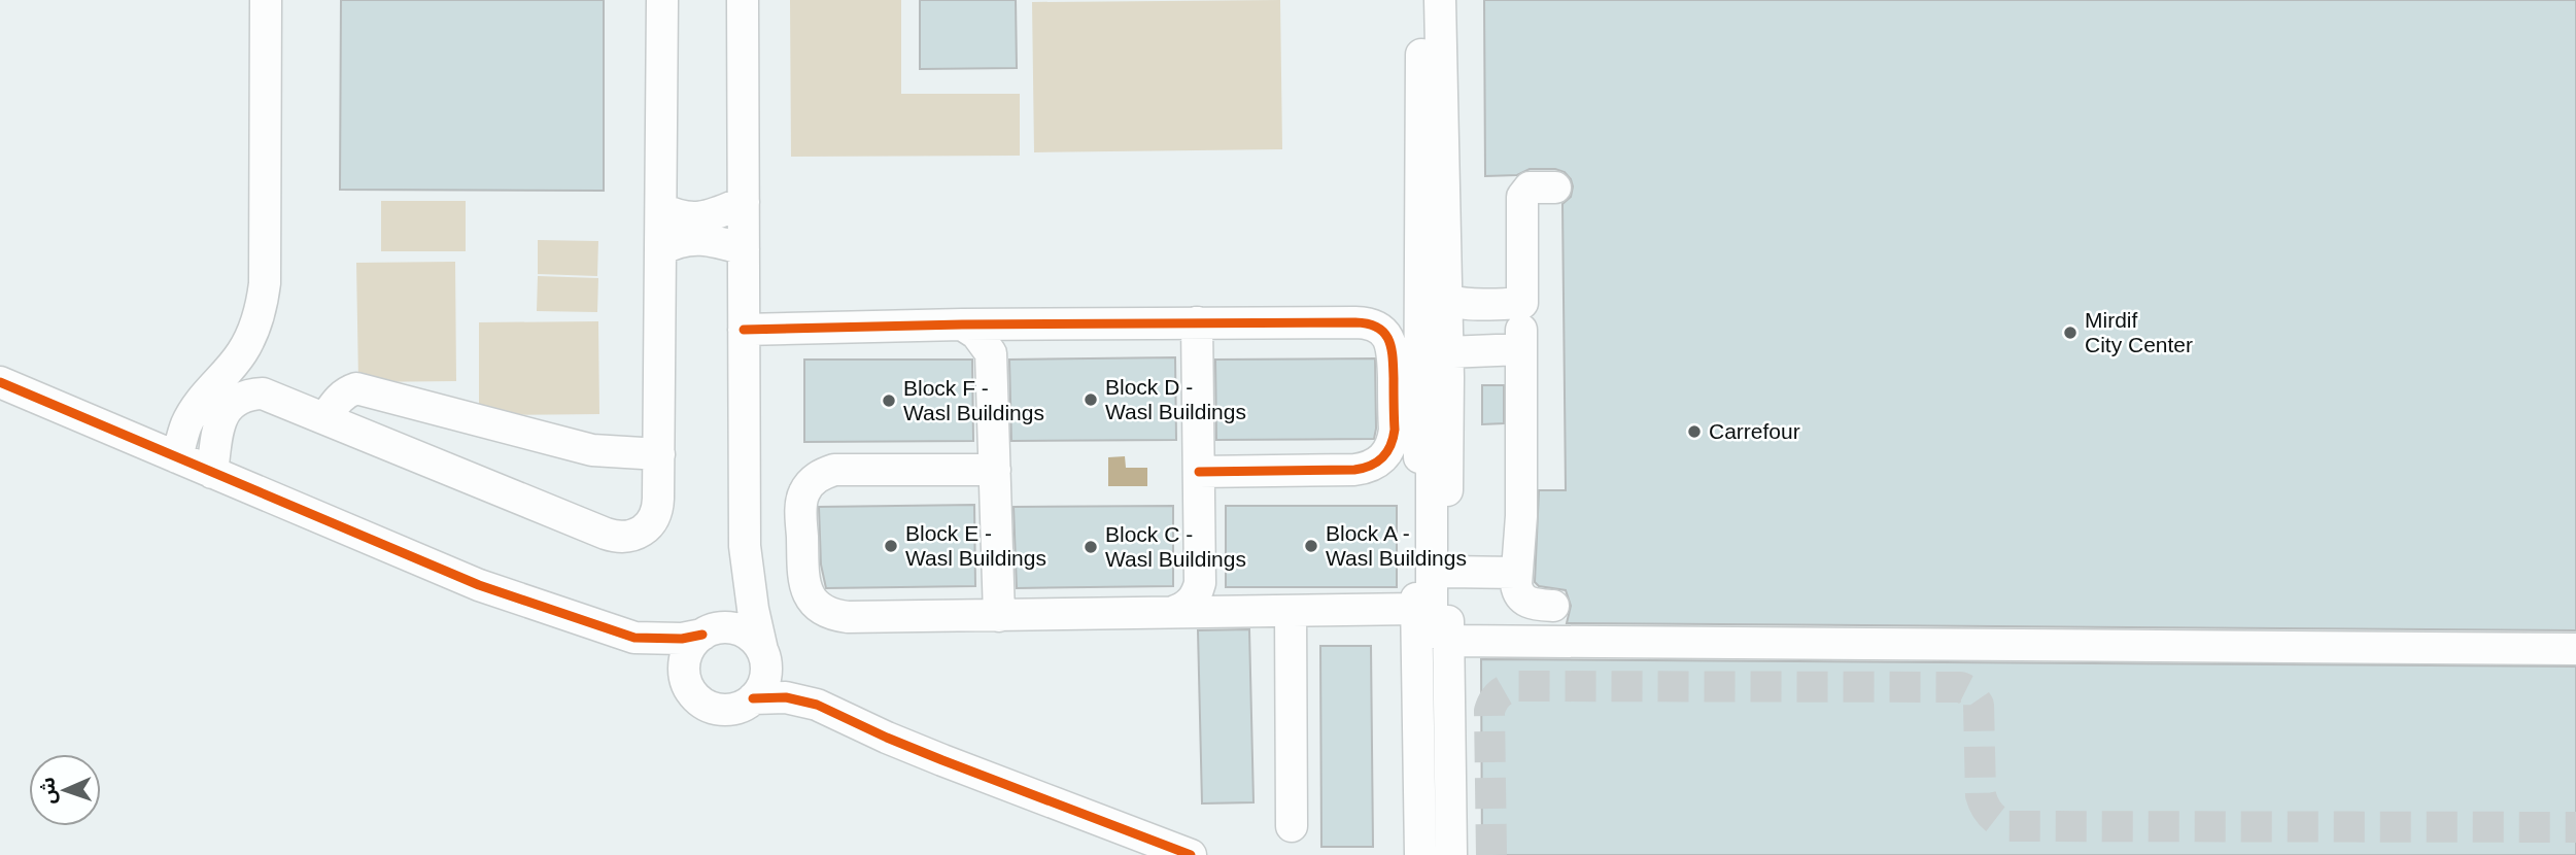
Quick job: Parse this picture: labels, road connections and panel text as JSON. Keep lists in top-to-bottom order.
{
  "places": [
    "Mirdif City Center",
    "Block D - Wasl Buildings",
    "Block F - Wasl Buildings",
    "Carrefour",
    "Block E - Wasl Buildings",
    "Block A - Wasl Buildings",
    "Block C - Wasl Buildings"
  ],
  "north": "left"
}
